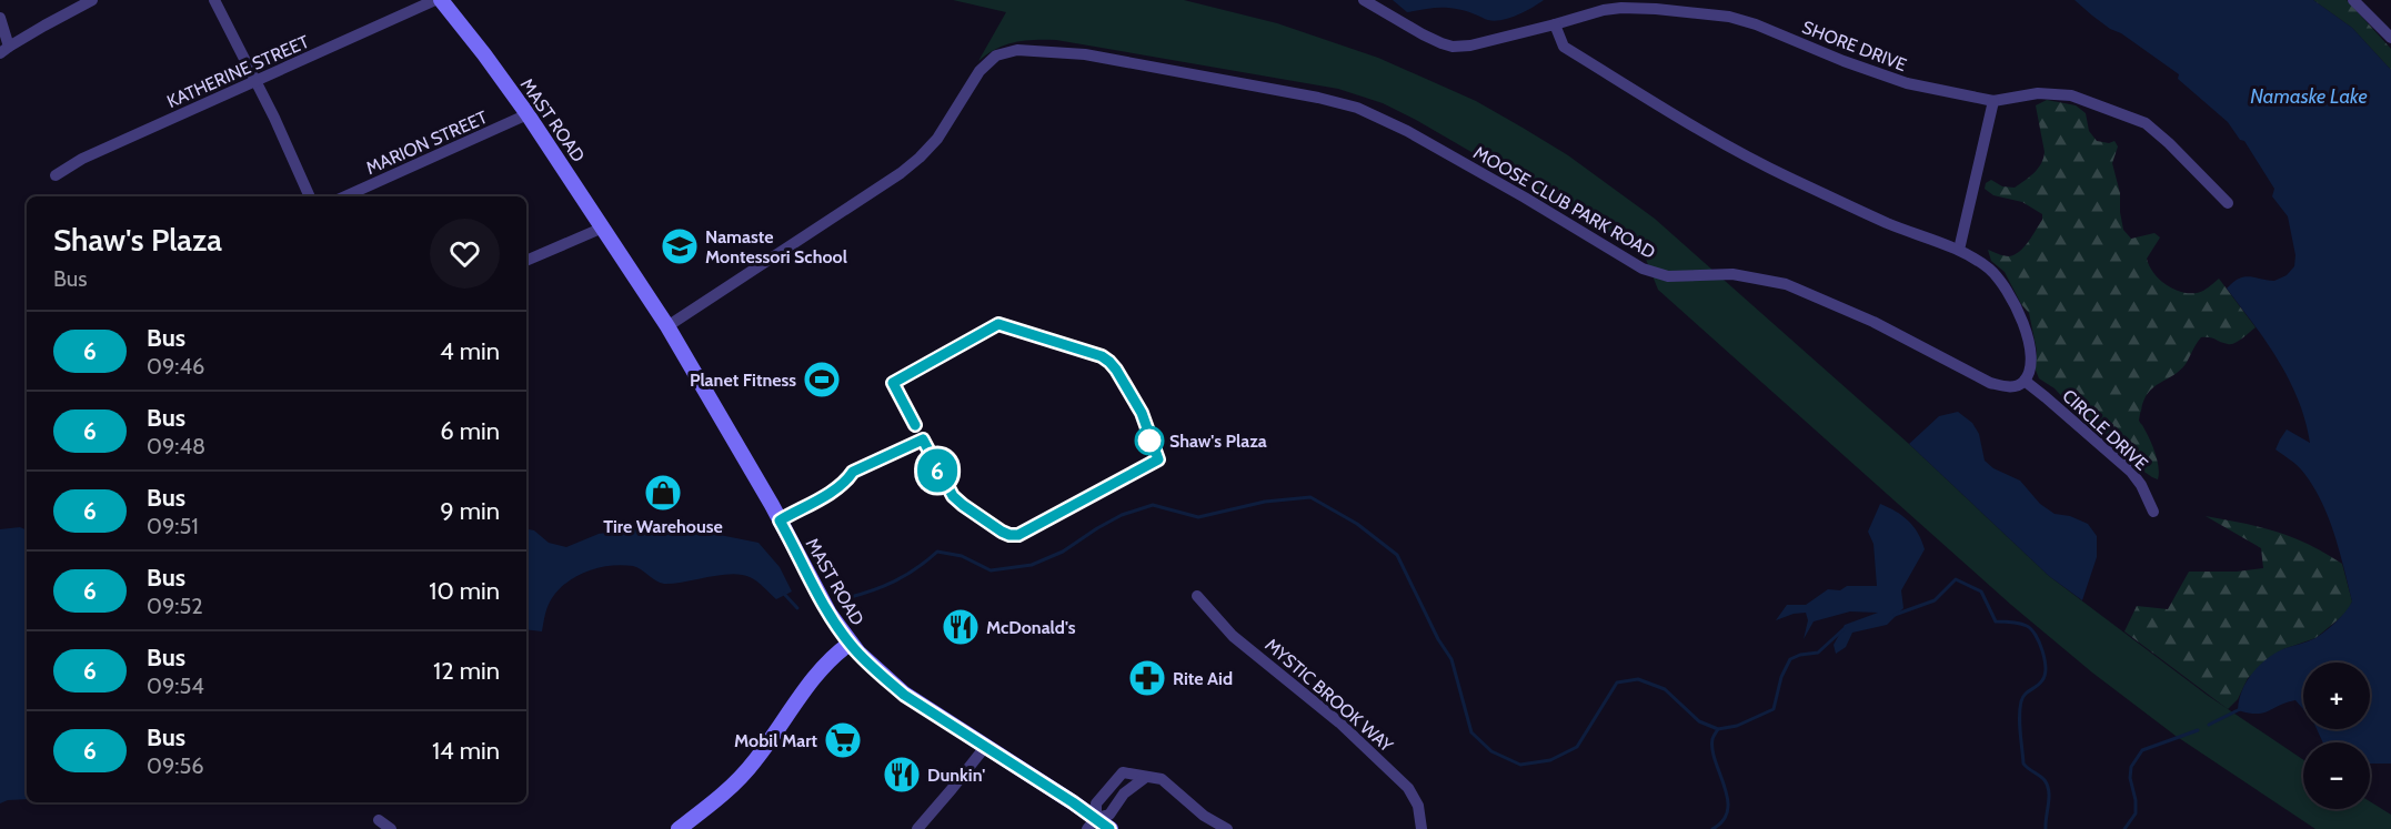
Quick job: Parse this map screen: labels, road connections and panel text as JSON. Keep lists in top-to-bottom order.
{
  "streets": {
    "main road": ["MAST ROAD"],
    "street": [
      "SHORE DRIVE",
      "KATHERINE STREET",
      "MARION STREET",
      "MOOSE CLUB PARK ROAD",
      "CIRCLE DRIVE",
      "MYSTIC BROOK WAY"
    ]
  },
  "crossings": [
    ["MAST ROAD", "MARION STREET"],
    ["MAST ROAD", "MOOSE CLUB PARK ROAD"],
    ["MOOSE CLUB PARK ROAD", "CIRCLE DRIVE"]
  ],
  "water": ["Namaske Lake"],
  "places": {
    "school or university": ["Namaste Montessori School"],
    "sports": ["Planet Fitness"],
    "other": ["Shaw's Plaza"],
    "shop": ["Tire Warehouse"],
    "restaurant": ["McDonald's", "Dunkin'"],
    "pharmacy": ["Rite Aid"],
    "supermarket": ["Mobil Mart"]
  },
  "lines": ["bus line 6"],
  "page": {
    "on_map": "6",
    "heading": ["Shaw's Plaza", "Bus"],
    "list": [
      {
        "mark": "6",
        "name": "Bus",
        "note": "09:46",
        "value": "4 min"
      },
      {
        "mark": "6",
        "name": "Bus",
        "note": "09:48",
        "value": "6 min"
      },
      {
        "mark": "6",
        "name": "Bus",
        "note": "09:51",
        "value": "9 min"
      },
      {
        "mark": "6",
        "name": "Bus",
        "note": "09:52",
        "value": "10 min"
      },
      {
        "mark": "6",
        "name": "Bus",
        "note": "09:54",
        "value": "12 min"
      },
      {
        "mark": "6",
        "name": "Bus",
        "note": "09:56",
        "value": "14 min"
      }
    ],
    "map_buttons": ["+", "−"]
  }
}
